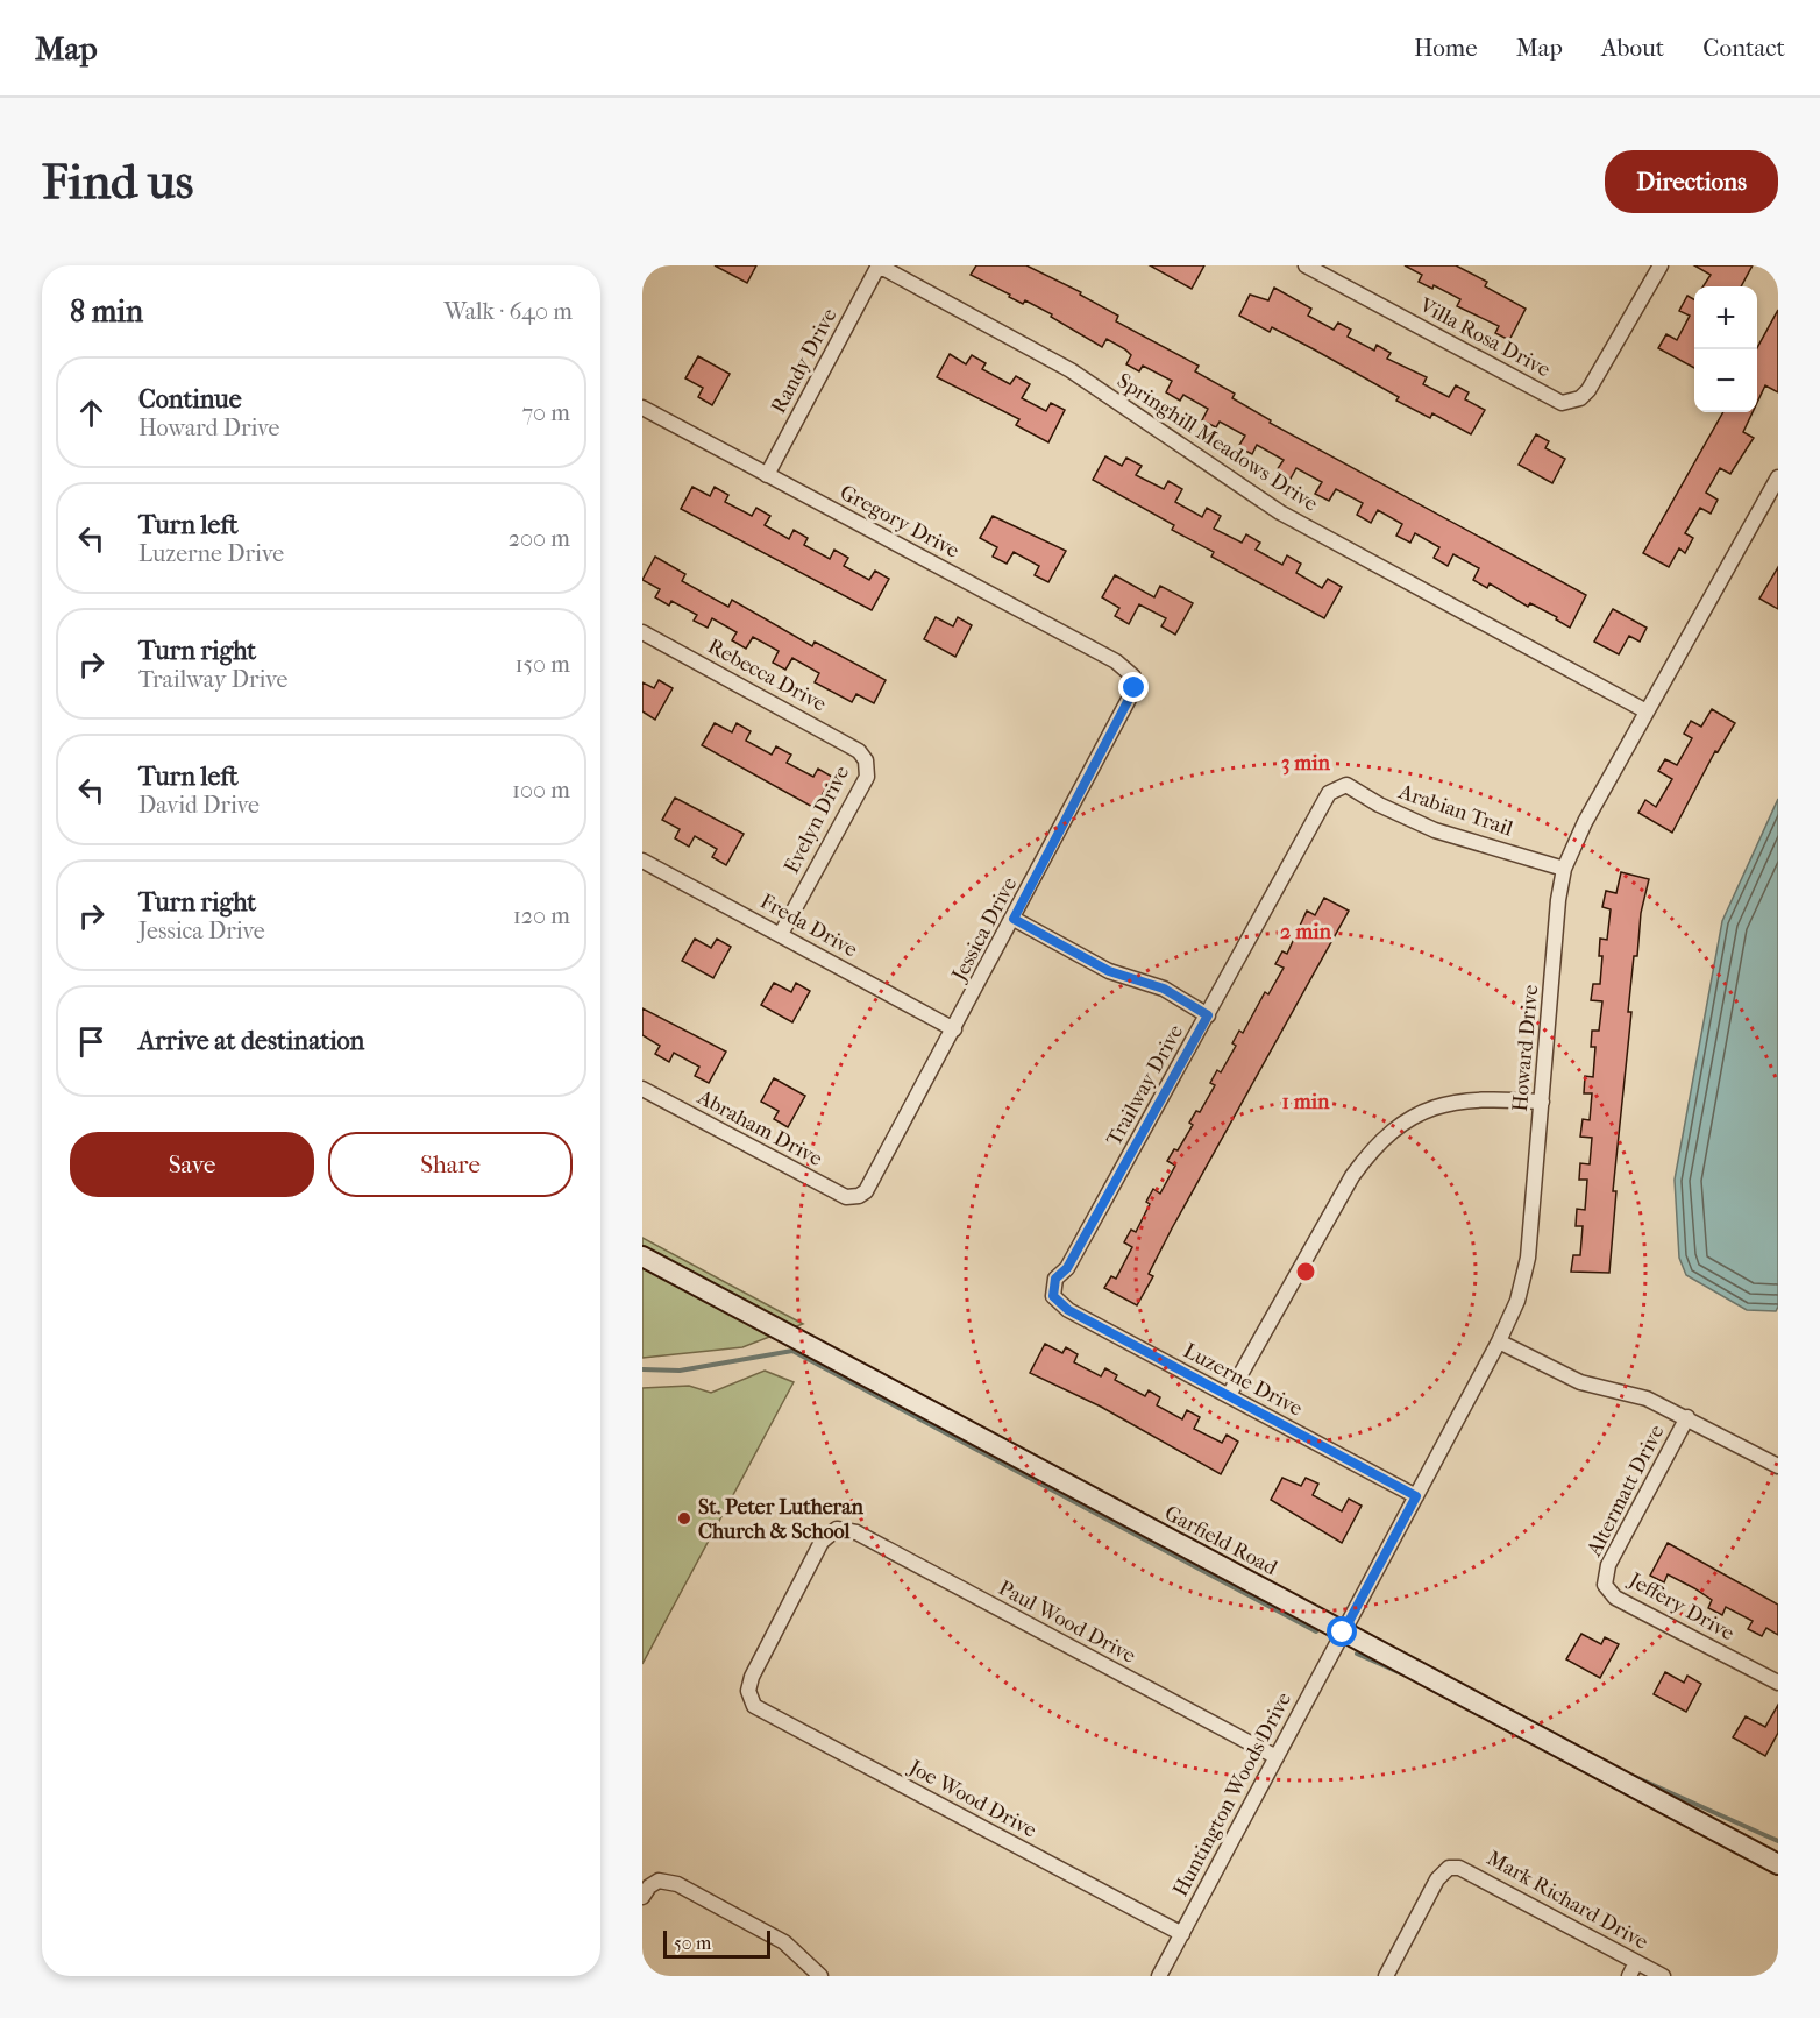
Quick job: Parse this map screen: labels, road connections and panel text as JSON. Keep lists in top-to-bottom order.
{
  "streets": {
    "street": [
      "Villa Rosa Drive",
      "Randy Drive",
      "Springhill Meadows Drive",
      "Gregory Drive",
      "Rebecca Drive",
      "Arabian Trail",
      "Evelyn Drive",
      "Freda Drive",
      "Jessica Drive",
      "Howard Drive",
      "Trailway Drive",
      "Abraham Drive",
      "Luzerne Drive",
      "Altermatt Drive",
      "Garfield Road",
      "Jeffery Drive",
      "Paul Wood Drive",
      "Huntington Woods Drive",
      "Joe Wood Drive",
      "Mark Richard Drive"
    ]
  },
  "crossings": [
    ["Randy Drive", "Springhill Meadows Drive"],
    ["Randy Drive", "Gregory Drive"],
    ["Springhill Meadows Drive", "Howard Drive"],
    ["Gregory Drive", "Jessica Drive"],
    ["Rebecca Drive", "Evelyn Drive"],
    ["Arabian Trail", "Howard Drive"],
    ["Arabian Trail", "Trailway Drive"],
    ["Evelyn Drive", "Freda Drive"],
    ["Freda Drive", "Jessica Drive"],
    ["Jessica Drive", "Abraham Drive"],
    ["Howard Drive", "Luzerne Drive"],
    ["Howard Drive", "Garfield Road"],
    ["Howard Drive", "Huntington Woods Drive"],
    ["Trailway Drive", "Luzerne Drive"],
    ["Altermatt Drive", "Jeffery Drive"],
    ["Garfield Road", "Huntington Woods Drive"],
    ["Paul Wood Drive", "Huntington Woods Drive"],
    ["Paul Wood Drive", "Joe Wood Drive"],
    ["Huntington Woods Drive", "Joe Wood Drive"]
  ],
  "places": ["St. Peter Lutheran Church & School"],
  "scale_bar": "50 m",
  "page": {
    "header": "Map",
    "nav": [
      "Home",
      "Map",
      "About",
      "Contact"
    ],
    "buttons": [
      "Directions",
      ["Save", "Share"]
    ],
    "title": "Find us",
    "heading": ["8 min", "Walk · 640 m"],
    "map_buttons": ["+", "−"],
    "list": [
      ["Continue", "Howard Drive", "70 m"],
      ["Turn left", "Luzerne Drive", "200 m"],
      ["Turn right", "Trailway Drive", "150 m"],
      ["Turn left", "David Drive", "100 m"],
      ["Turn right", "Jessica Drive", "120 m"],
      "Arrive at destination"
    ],
    "scale": "50 m"
  },
  "rings": ["3 min", "2 min", "1 min"]
}
